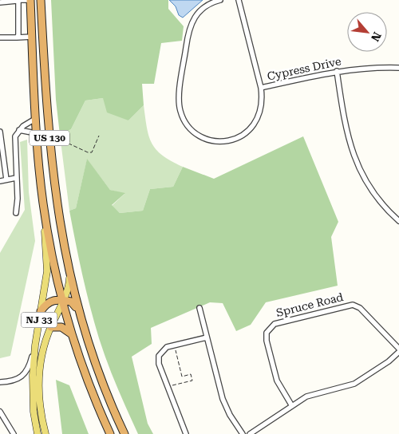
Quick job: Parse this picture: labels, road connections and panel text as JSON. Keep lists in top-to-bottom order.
{
  "streets": {
    "highway": ["US 130"],
    "main road": ["NJ 33"],
    "street": ["Cypress Drive", "Spruce Road"]
  },
  "crossings": [
    ["US 130", "NJ 33"]
  ],
  "north": "bottom right"
}
